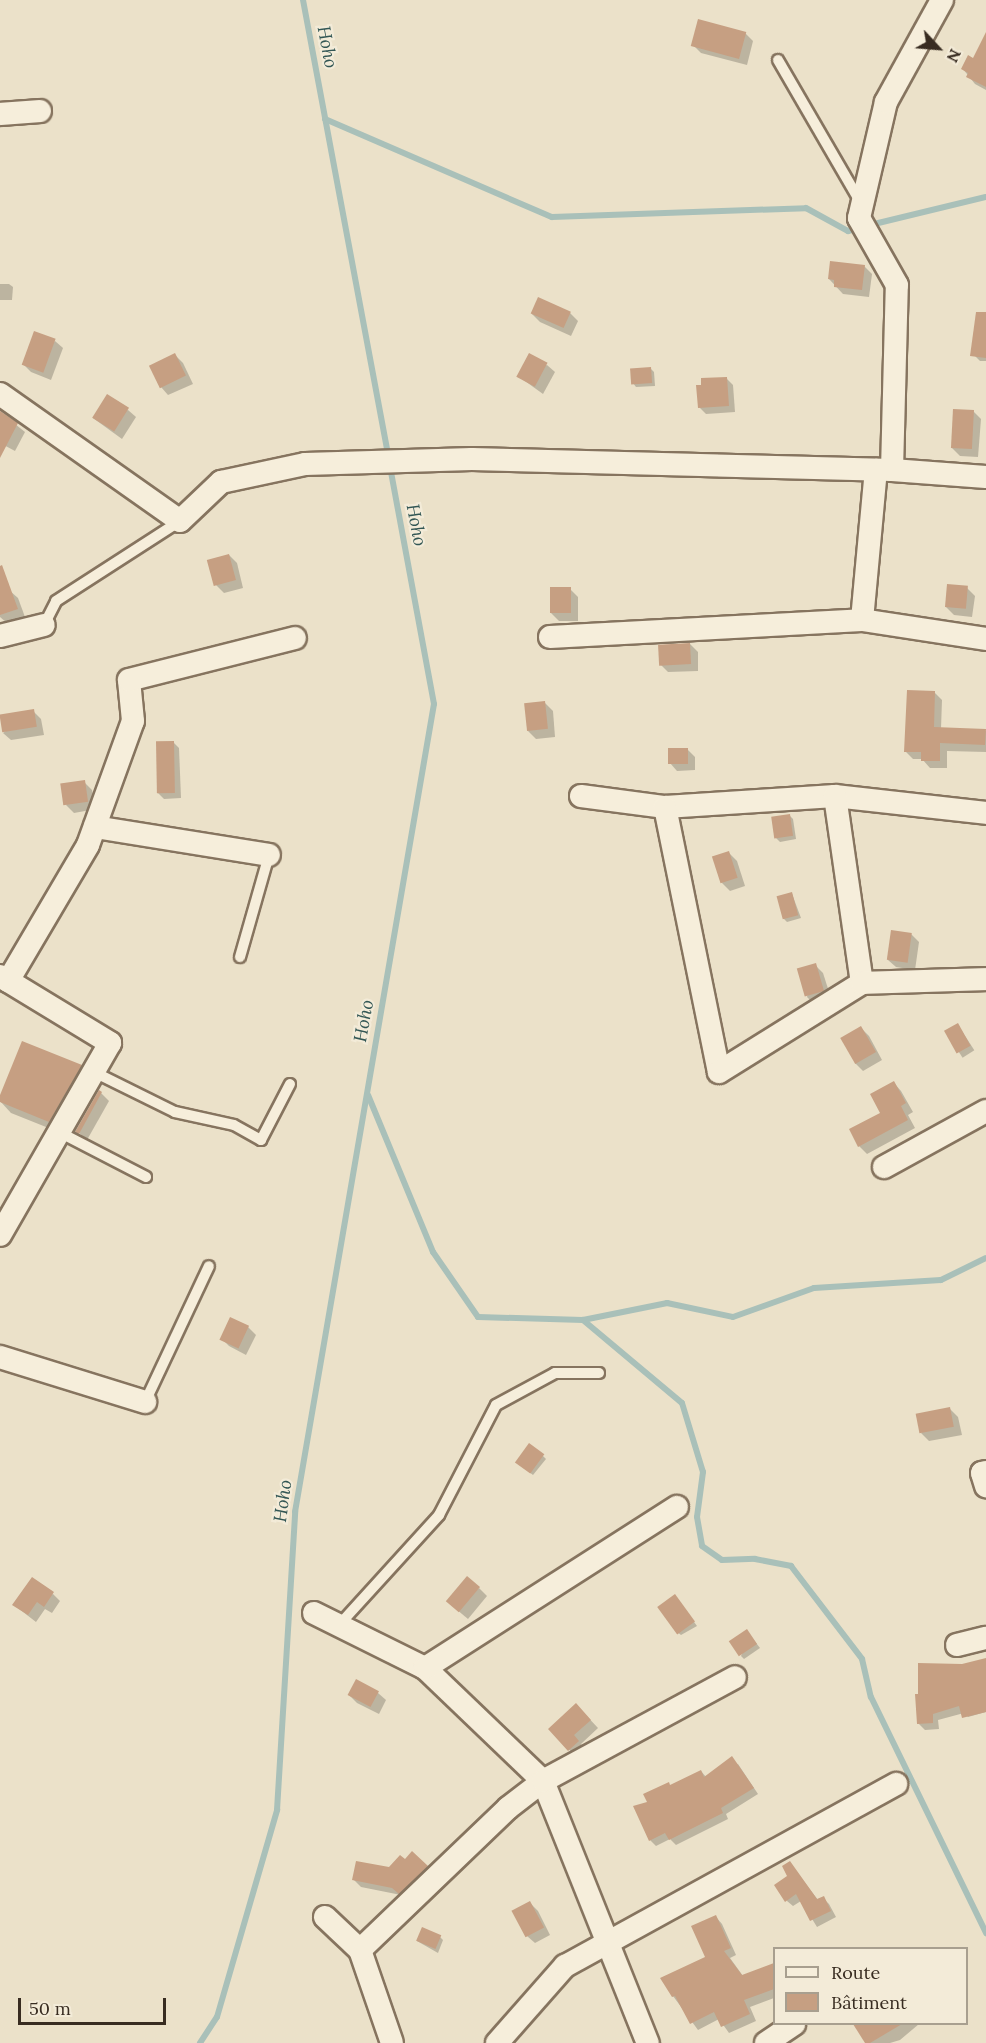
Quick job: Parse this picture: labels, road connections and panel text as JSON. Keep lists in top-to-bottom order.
{
  "water": ["Hoho"],
  "legend": ["Route", "Bâtiment"],
  "scale_bar": "50 m",
  "north": "bottom right"
}
